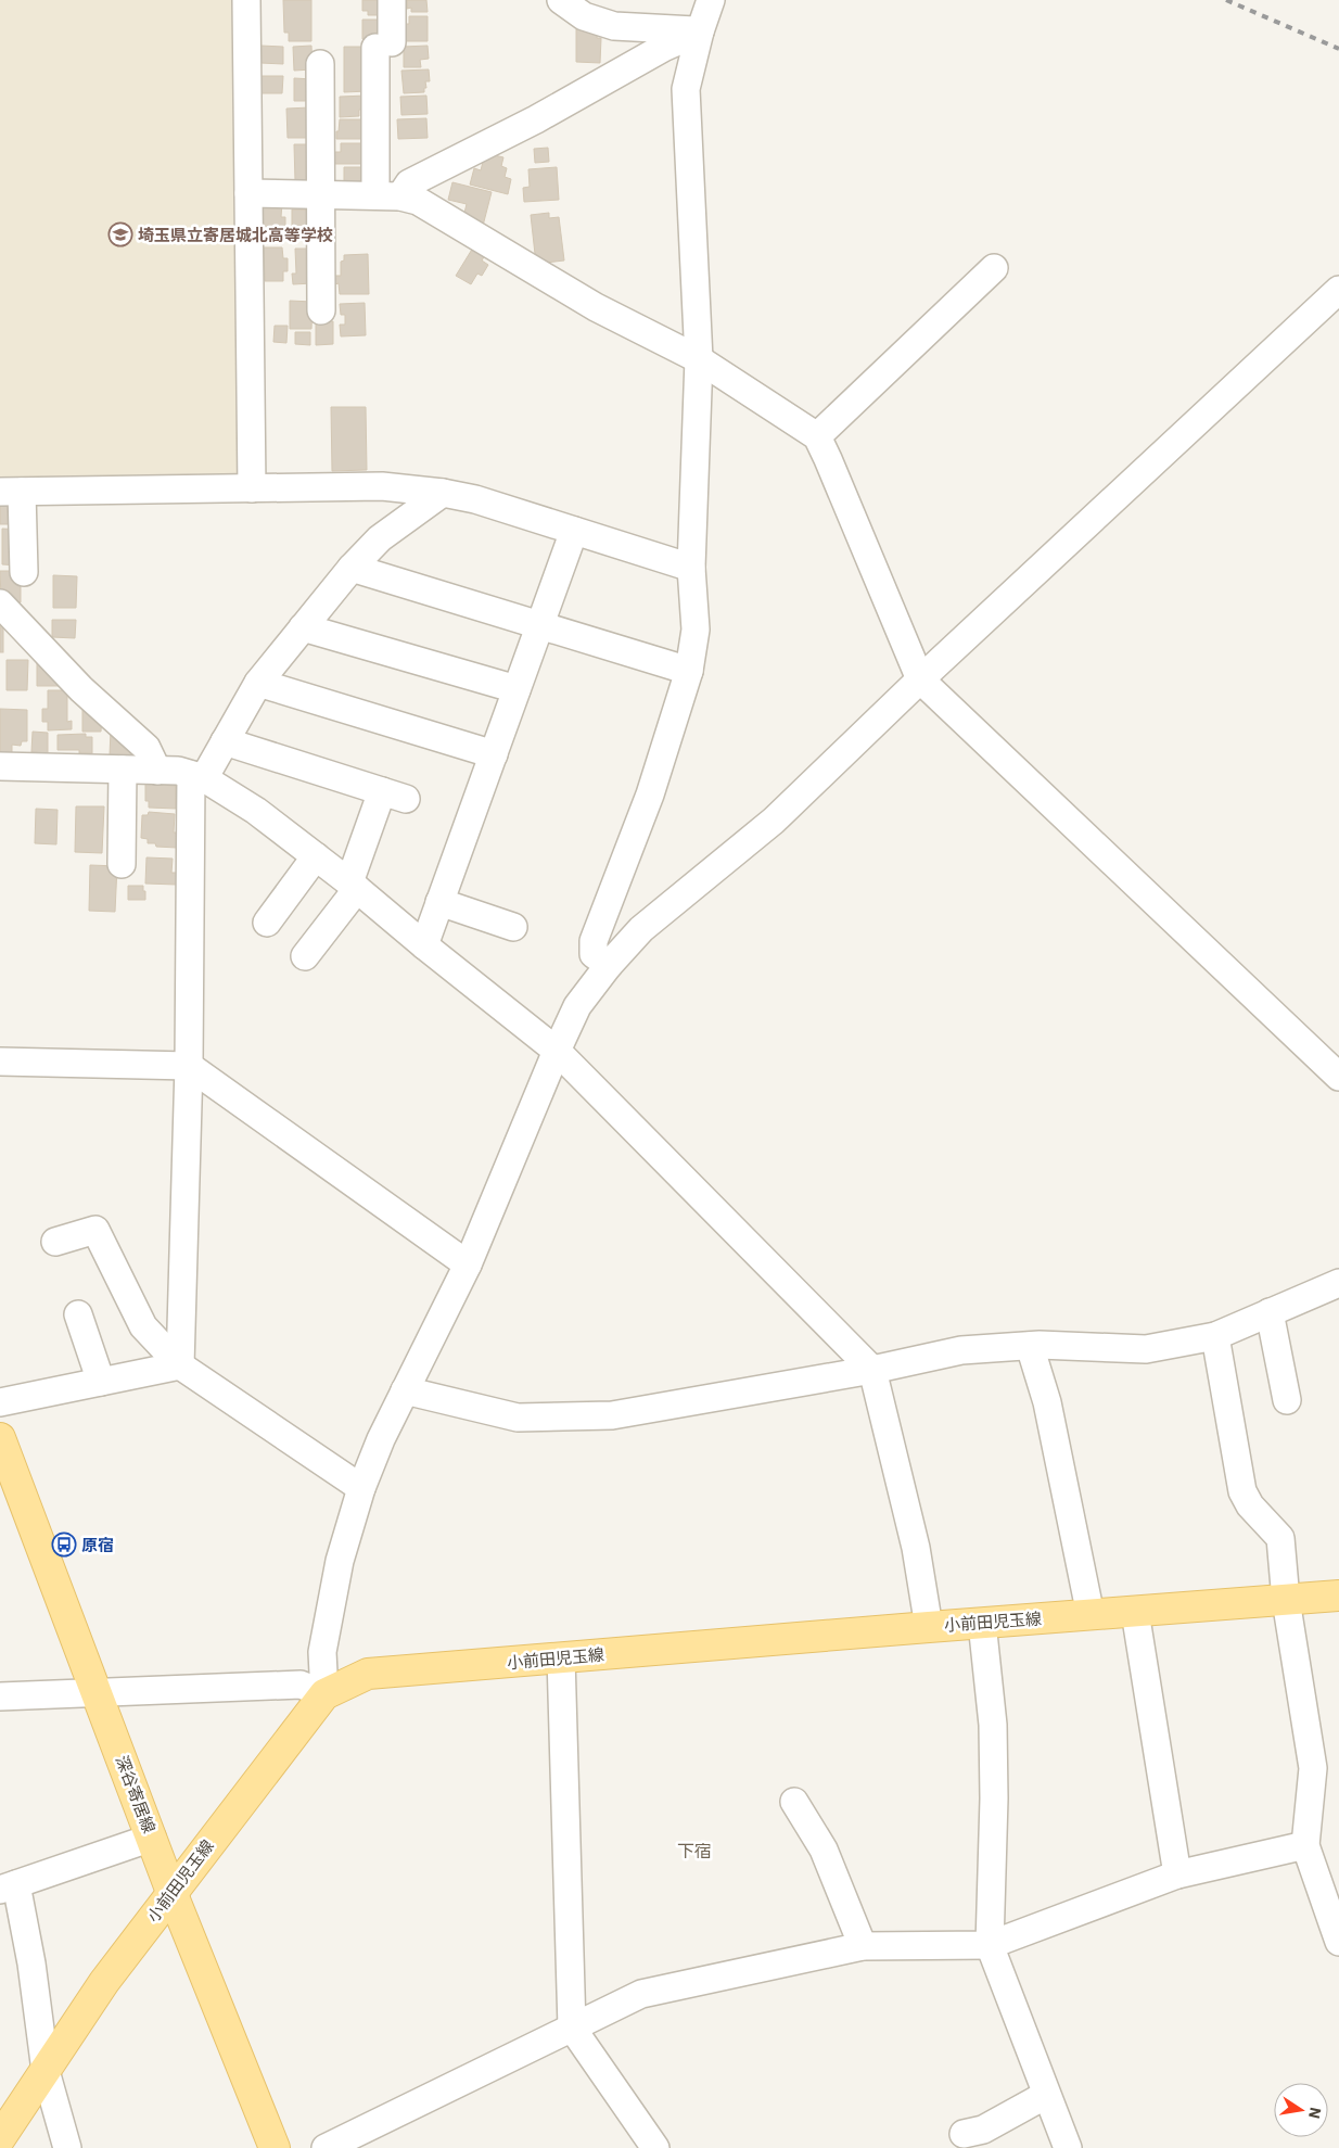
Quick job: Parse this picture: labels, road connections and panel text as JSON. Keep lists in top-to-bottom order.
{
  "streets": {
    "main road": ["小前田児玉線", "深谷寄居線"]
  },
  "crossings": [
    ["小前田児玉線", "深谷寄居線"]
  ],
  "districts": ["下宿"],
  "places": {
    "school or university": ["埼玉県立寄居城北高等学校"],
    "bus stop": ["原宿"]
  },
  "north": "right"
}
